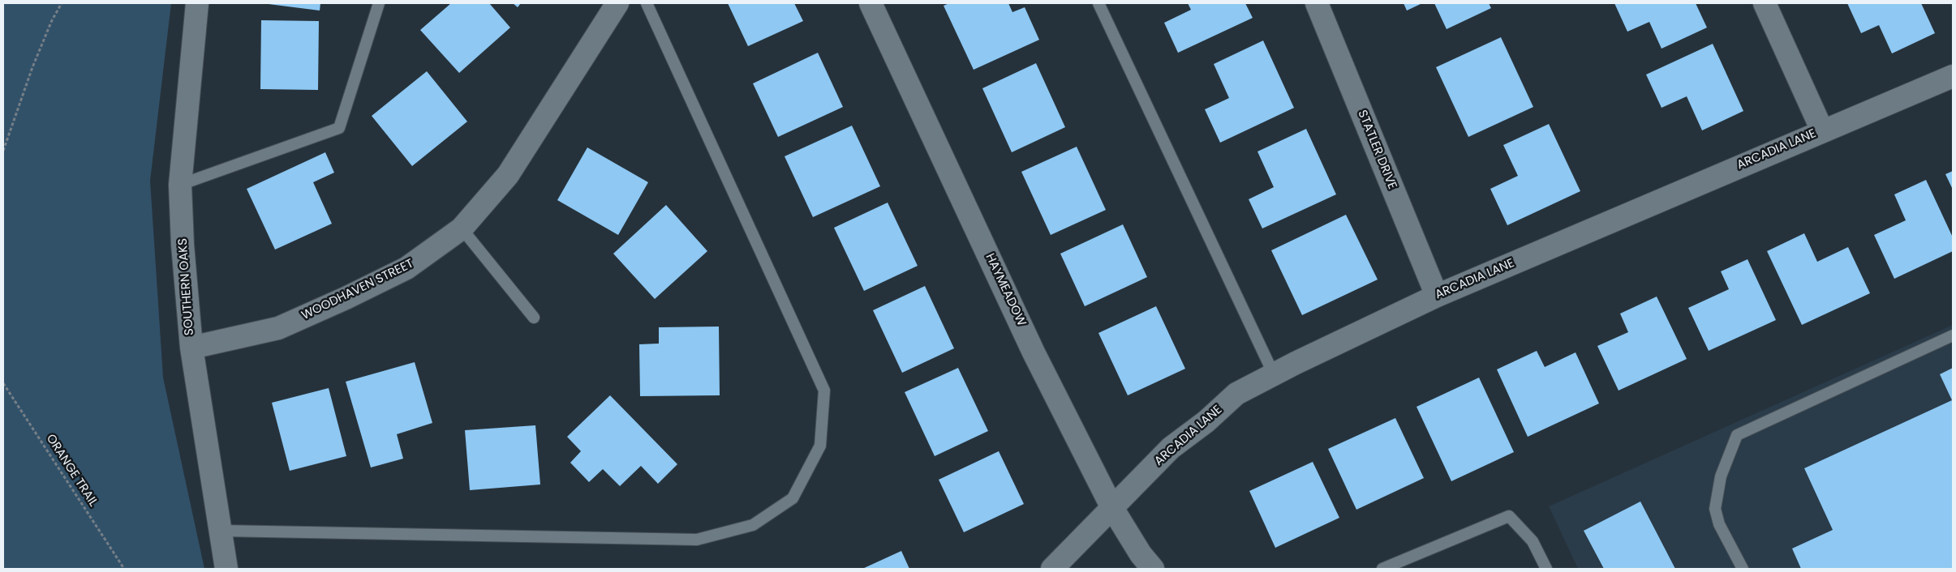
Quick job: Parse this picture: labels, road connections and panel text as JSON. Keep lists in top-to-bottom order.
{
  "streets": {
    "street": [
      "STATLER DRIVE",
      "ARCADIA LANE",
      "SOUTHERN OAKS",
      "WOODHAVEN STREET",
      "HAYMEADOW"
    ],
    "path": ["ORANGE TRAIL"]
  },
  "crossings": [
    ["STATLER DRIVE", "ARCADIA LANE"],
    ["ARCADIA LANE", "HAYMEADOW"],
    ["SOUTHERN OAKS", "WOODHAVEN STREET"]
  ]
}
